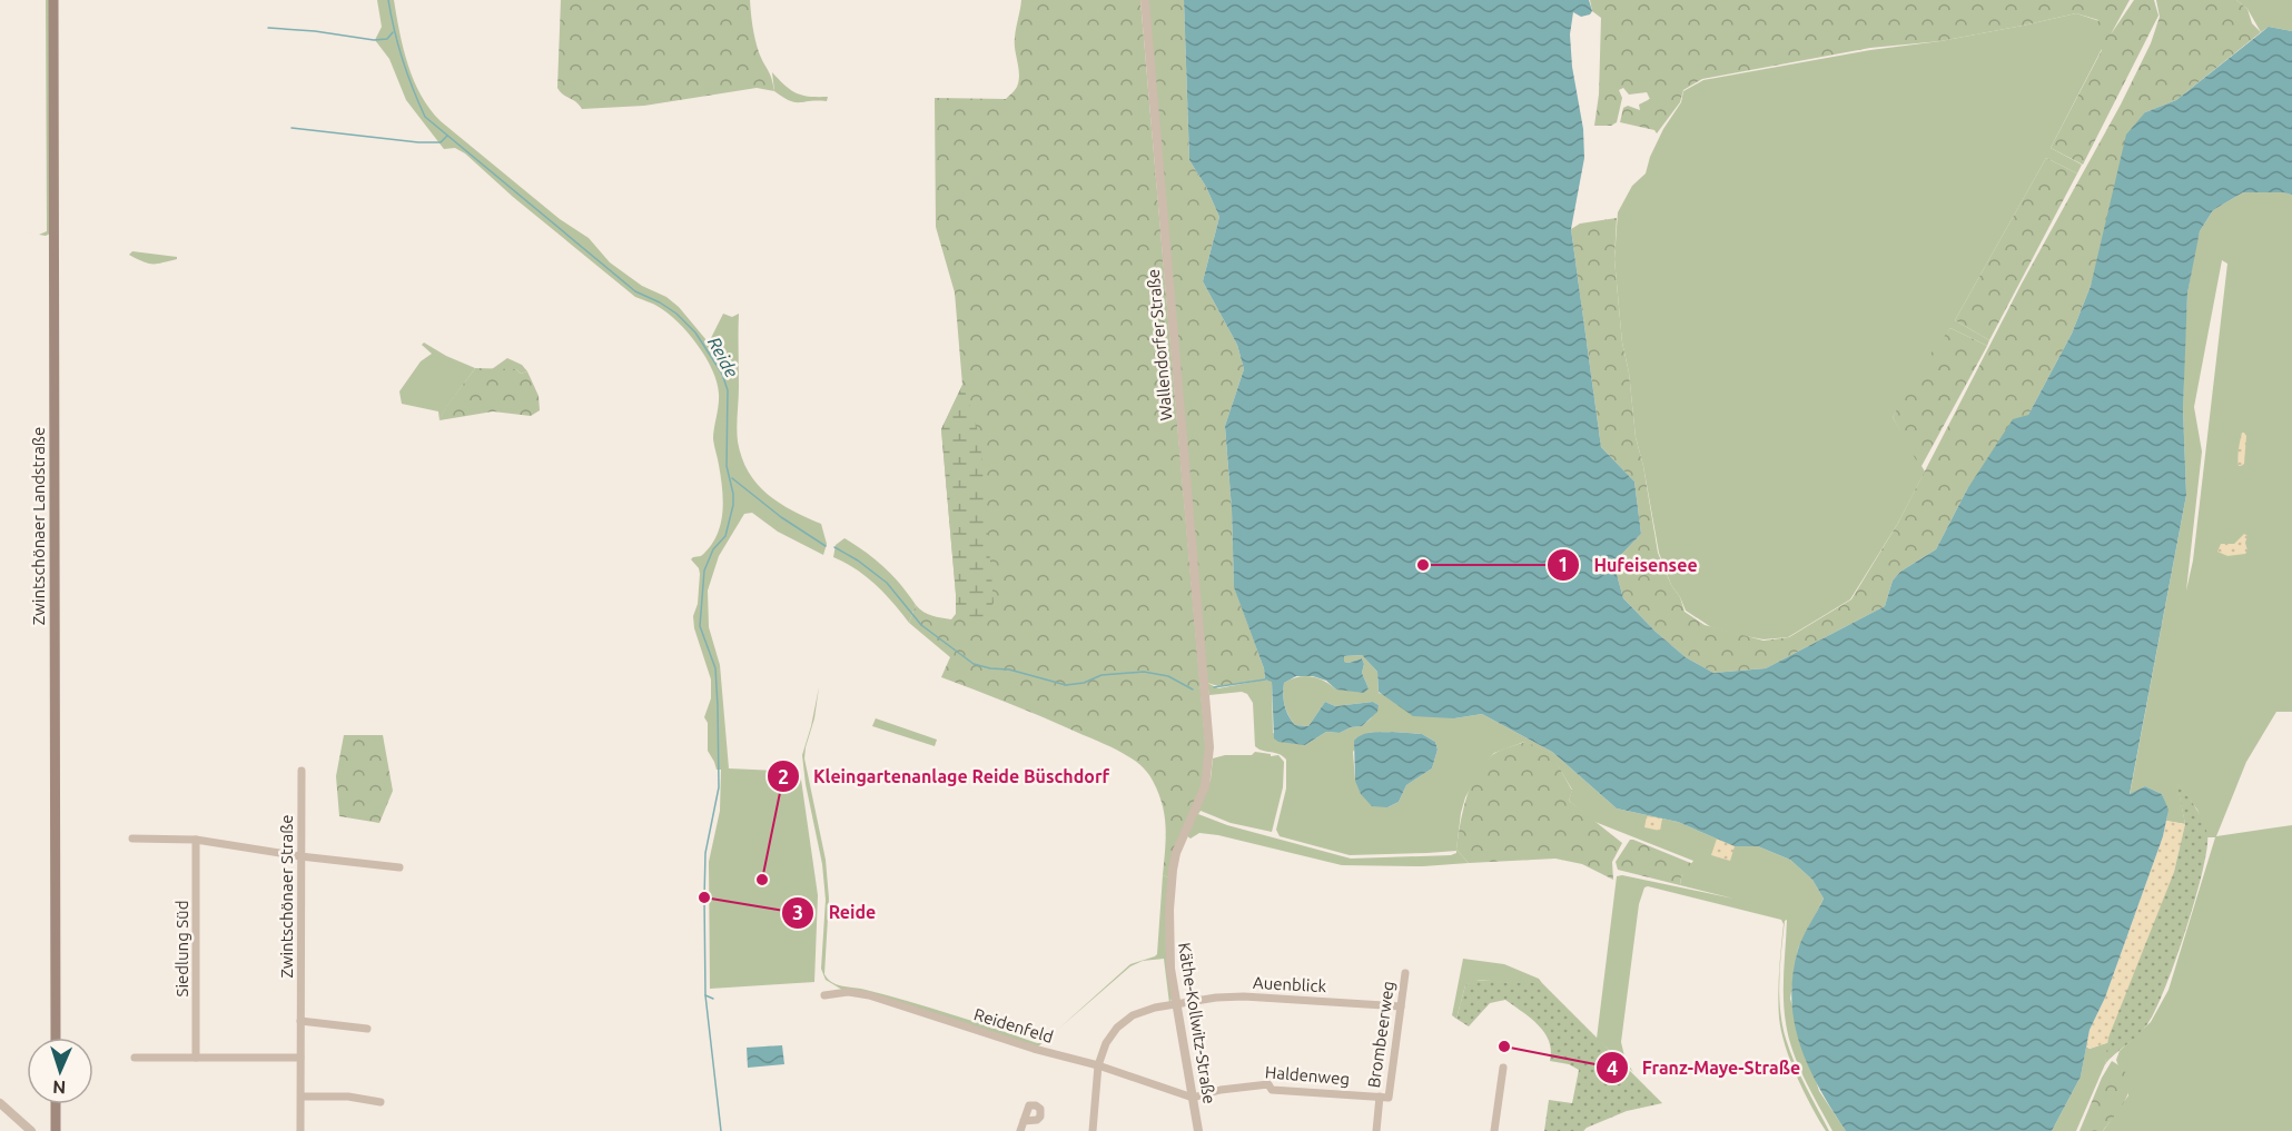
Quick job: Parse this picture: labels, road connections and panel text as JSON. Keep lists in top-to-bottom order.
{
  "streets": {
    "main road": ["Zwintschönaer Landstraße"],
    "street": [
      "Wallendorfer Straße",
      "Zwintschönaer Straße",
      "Siedlung Süd",
      "Auenblick",
      "Käthe-Kollwitz-Straße",
      "Reidenfeld",
      "Brombeerweg",
      "Haldenweg"
    ]
  },
  "crossings": [
    ["Wallendorfer Straße", "Käthe-Kollwitz-Straße"],
    ["Auenblick", "Käthe-Kollwitz-Straße"],
    ["Auenblick", "Reidenfeld"],
    ["Auenblick", "Brombeerweg"],
    ["Käthe-Kollwitz-Straße", "Reidenfeld"],
    ["Käthe-Kollwitz-Straße", "Haldenweg"],
    ["Reidenfeld", "Haldenweg"],
    ["Brombeerweg", "Haldenweg"]
  ],
  "water": ["Reide"],
  "places": [
    "Hufeisensee",
    "Kleingartenanlage Reide Büschdorf",
    "Reide",
    "Franz-Maye-Straße"
  ],
  "north": "bottom"
}
